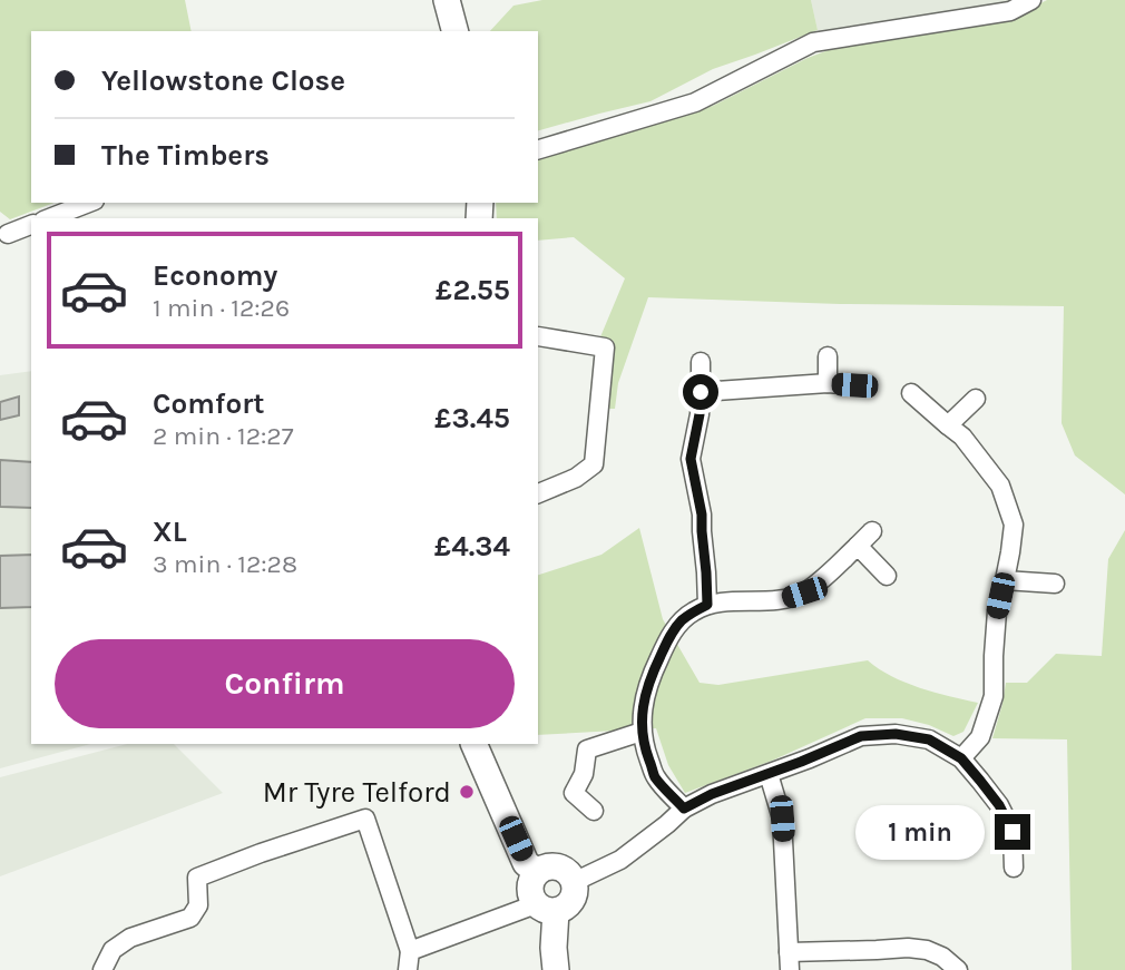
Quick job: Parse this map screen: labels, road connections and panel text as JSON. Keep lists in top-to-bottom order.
{
  "places": ["Mr Tyre Telford"],
  "page": {
    "banner": ["Yellowstone Close", "The Timbers"],
    "list": [
      {
        "name": "Economy",
        "note": "1 min · 12:26",
        "value": "£2.55"
      },
      {
        "name": "Comfort",
        "note": "2 min · 12:27",
        "value": "£3.45"
      },
      {
        "name": "XL",
        "note": "3 min · 12:28",
        "value": "£4.34"
      }
    ],
    "buttons": "Confirm",
    "bubble": "1 min"
  }
}
